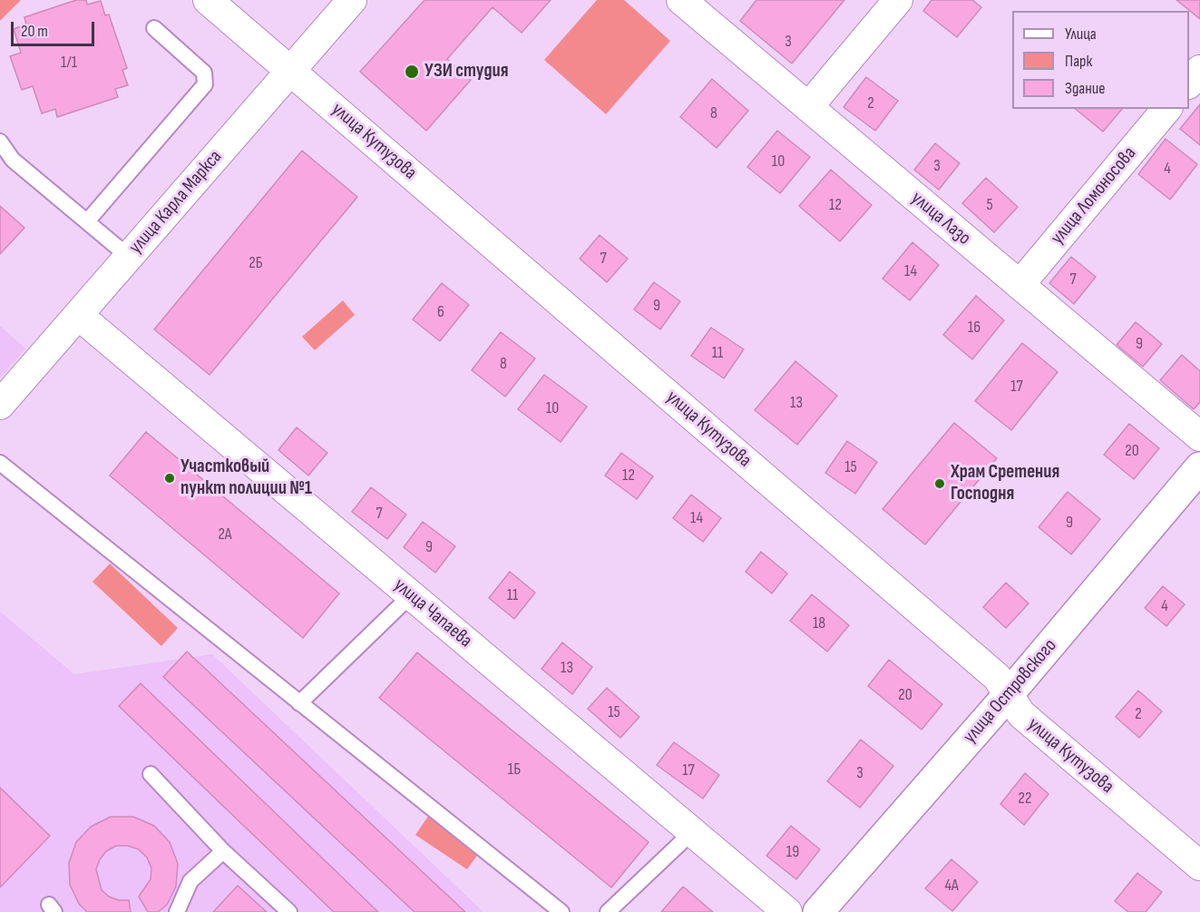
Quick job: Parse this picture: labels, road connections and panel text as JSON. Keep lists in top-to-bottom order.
{
  "streets": {
    "street": [
      "улица Кутузова",
      "улица Ломоносова",
      "улица Карла Маркса",
      "улица Лазо",
      "улица Чапаева",
      "улица Островского"
    ]
  },
  "crossings": [
    ["улица Кутузова", "улица Карла Маркса"],
    ["улица Кутузова", "улица Островского"],
    ["улица Ломоносова", "улица Лазо"],
    ["улица Карла Маркса", "улица Чапаева"]
  ],
  "places": ["УЗИ студия", "Участковый пункт полиции №1", "Храм Сретения Господня"],
  "house_numbers": [
    "3",
    "1/1",
    "2",
    "8",
    "10",
    "3",
    "4",
    "12",
    "5",
    "7",
    "2Б",
    "14",
    "7",
    "9",
    "6",
    "16",
    "9",
    "11",
    "8",
    "17",
    "13",
    "10",
    "20",
    "15",
    "12",
    "7",
    "14",
    "9",
    "2А",
    "9",
    "11",
    "4",
    "18",
    "13",
    "20",
    "15",
    "2",
    "1Б",
    "17",
    "3",
    "22",
    "19",
    "4А"
  ],
  "legend": ["Улица", "Парк", "Здание"],
  "scale_bar": "20 m"
}
